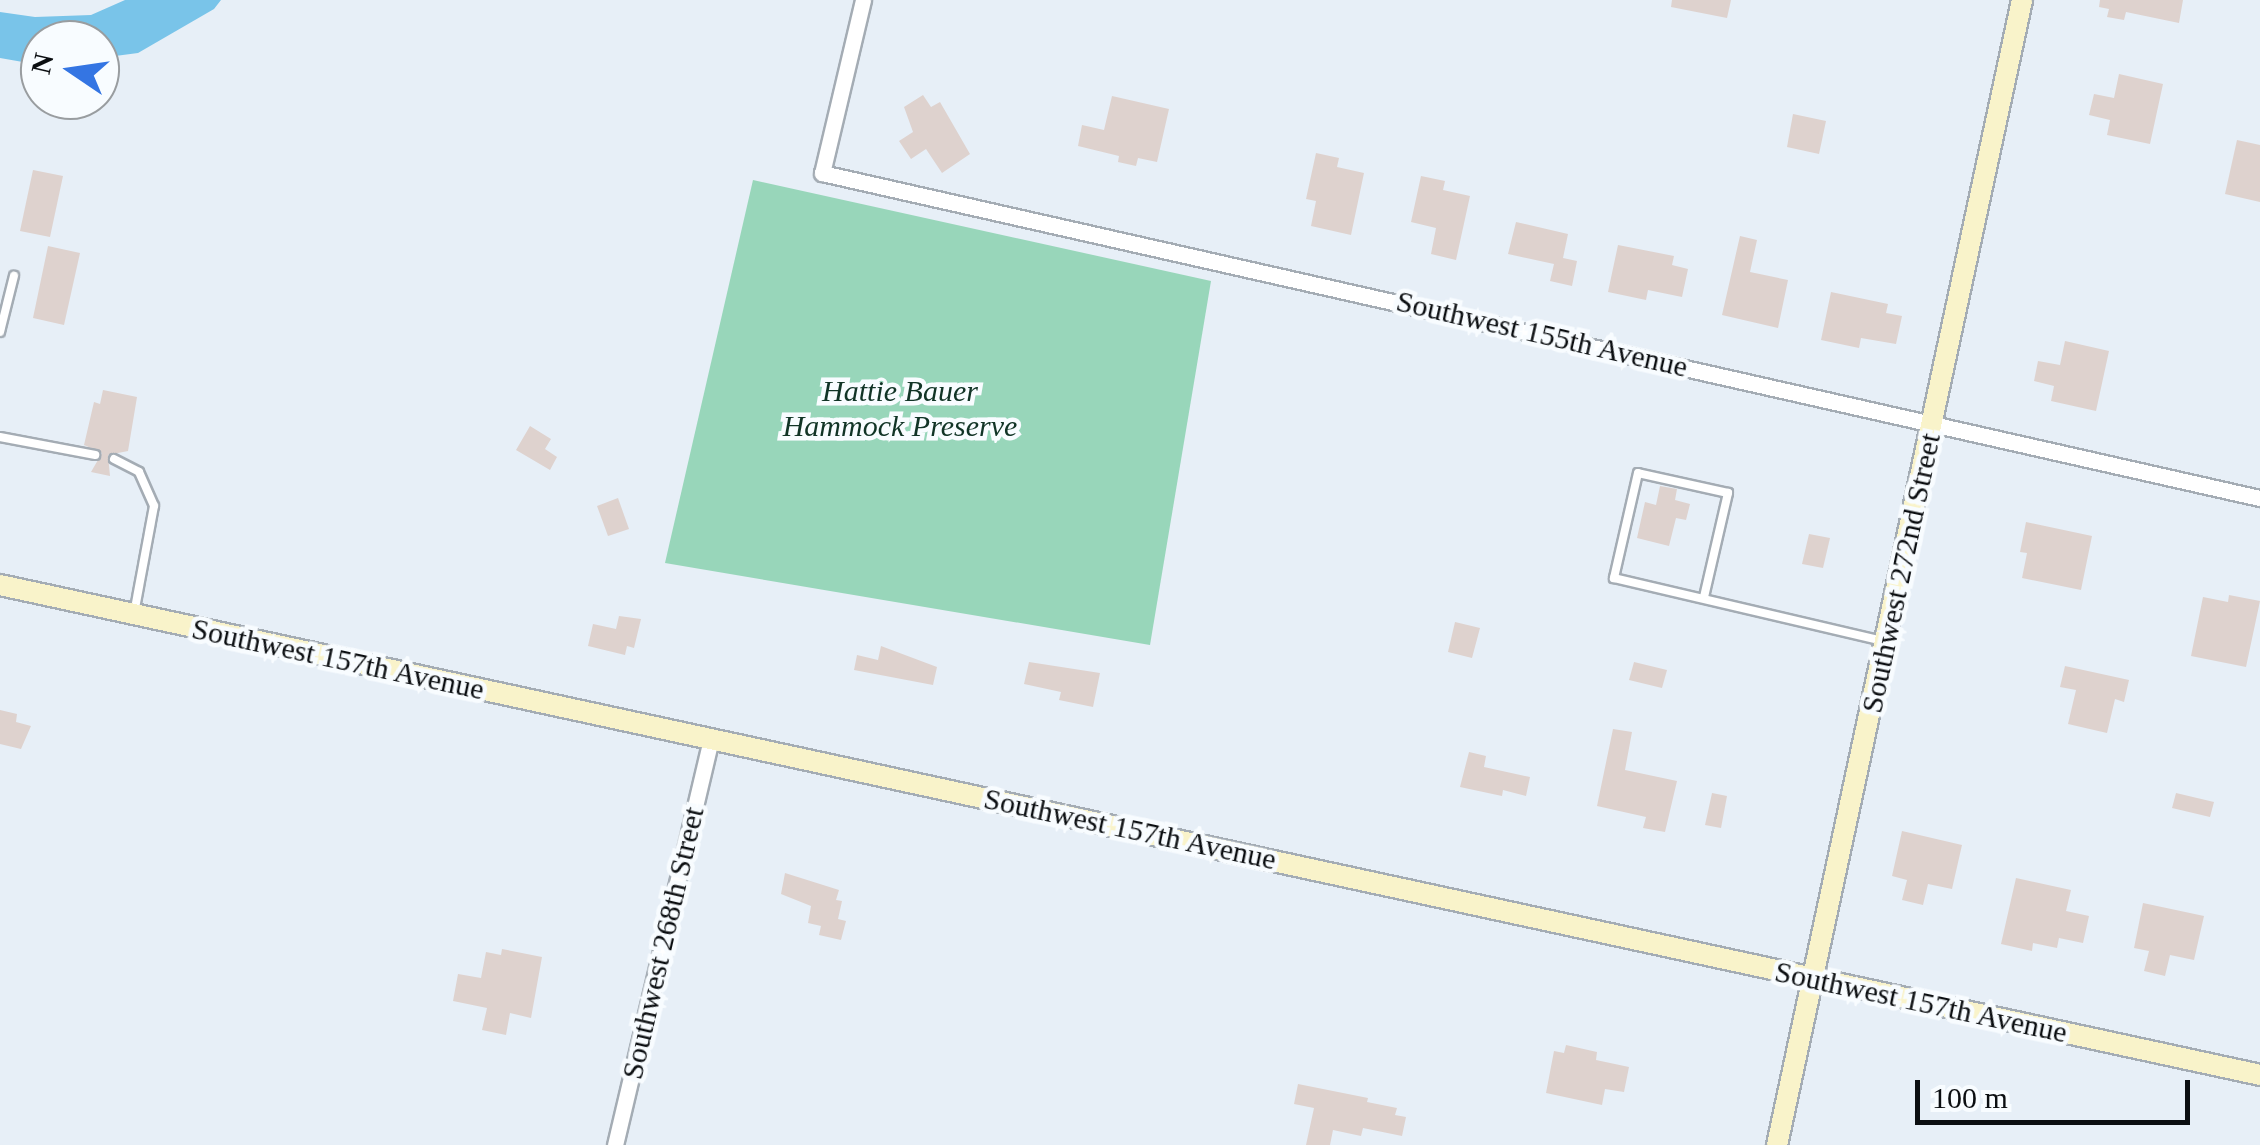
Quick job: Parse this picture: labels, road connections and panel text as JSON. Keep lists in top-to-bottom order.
{
  "streets": {
    "street": [
      "Southwest 155th Avenue",
      "Southwest 272nd Street",
      "Southwest 157th Avenue",
      "Southwest 268th Street"
    ]
  },
  "crossings": [
    ["Southwest 155th Avenue", "Southwest 272nd Street"],
    ["Southwest 272nd Street", "Southwest 157th Avenue"],
    ["Southwest 157th Avenue", "Southwest 268th Street"]
  ],
  "parks": ["Hattie Bauer Hammock Preserve"],
  "scale_bar": "100 m",
  "north": "left"
}
